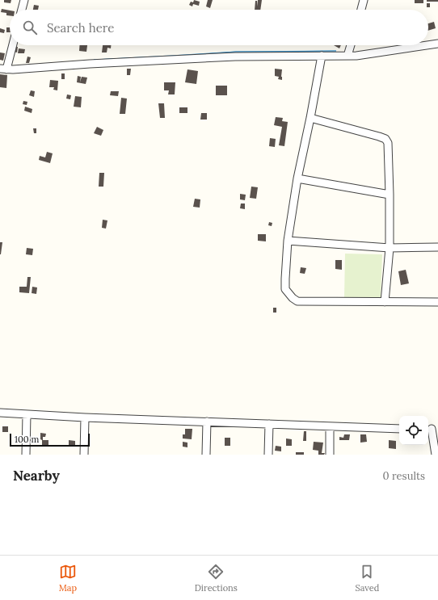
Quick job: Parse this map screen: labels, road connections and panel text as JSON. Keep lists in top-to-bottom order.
{
  "scale_bar": "100 m",
  "page": {
    "search": "Search here",
    "scale": "100 m",
    "heading": ["Nearby", "0 results"],
    "nav": ["Map", "Directions", "Saved"]
  }
}
